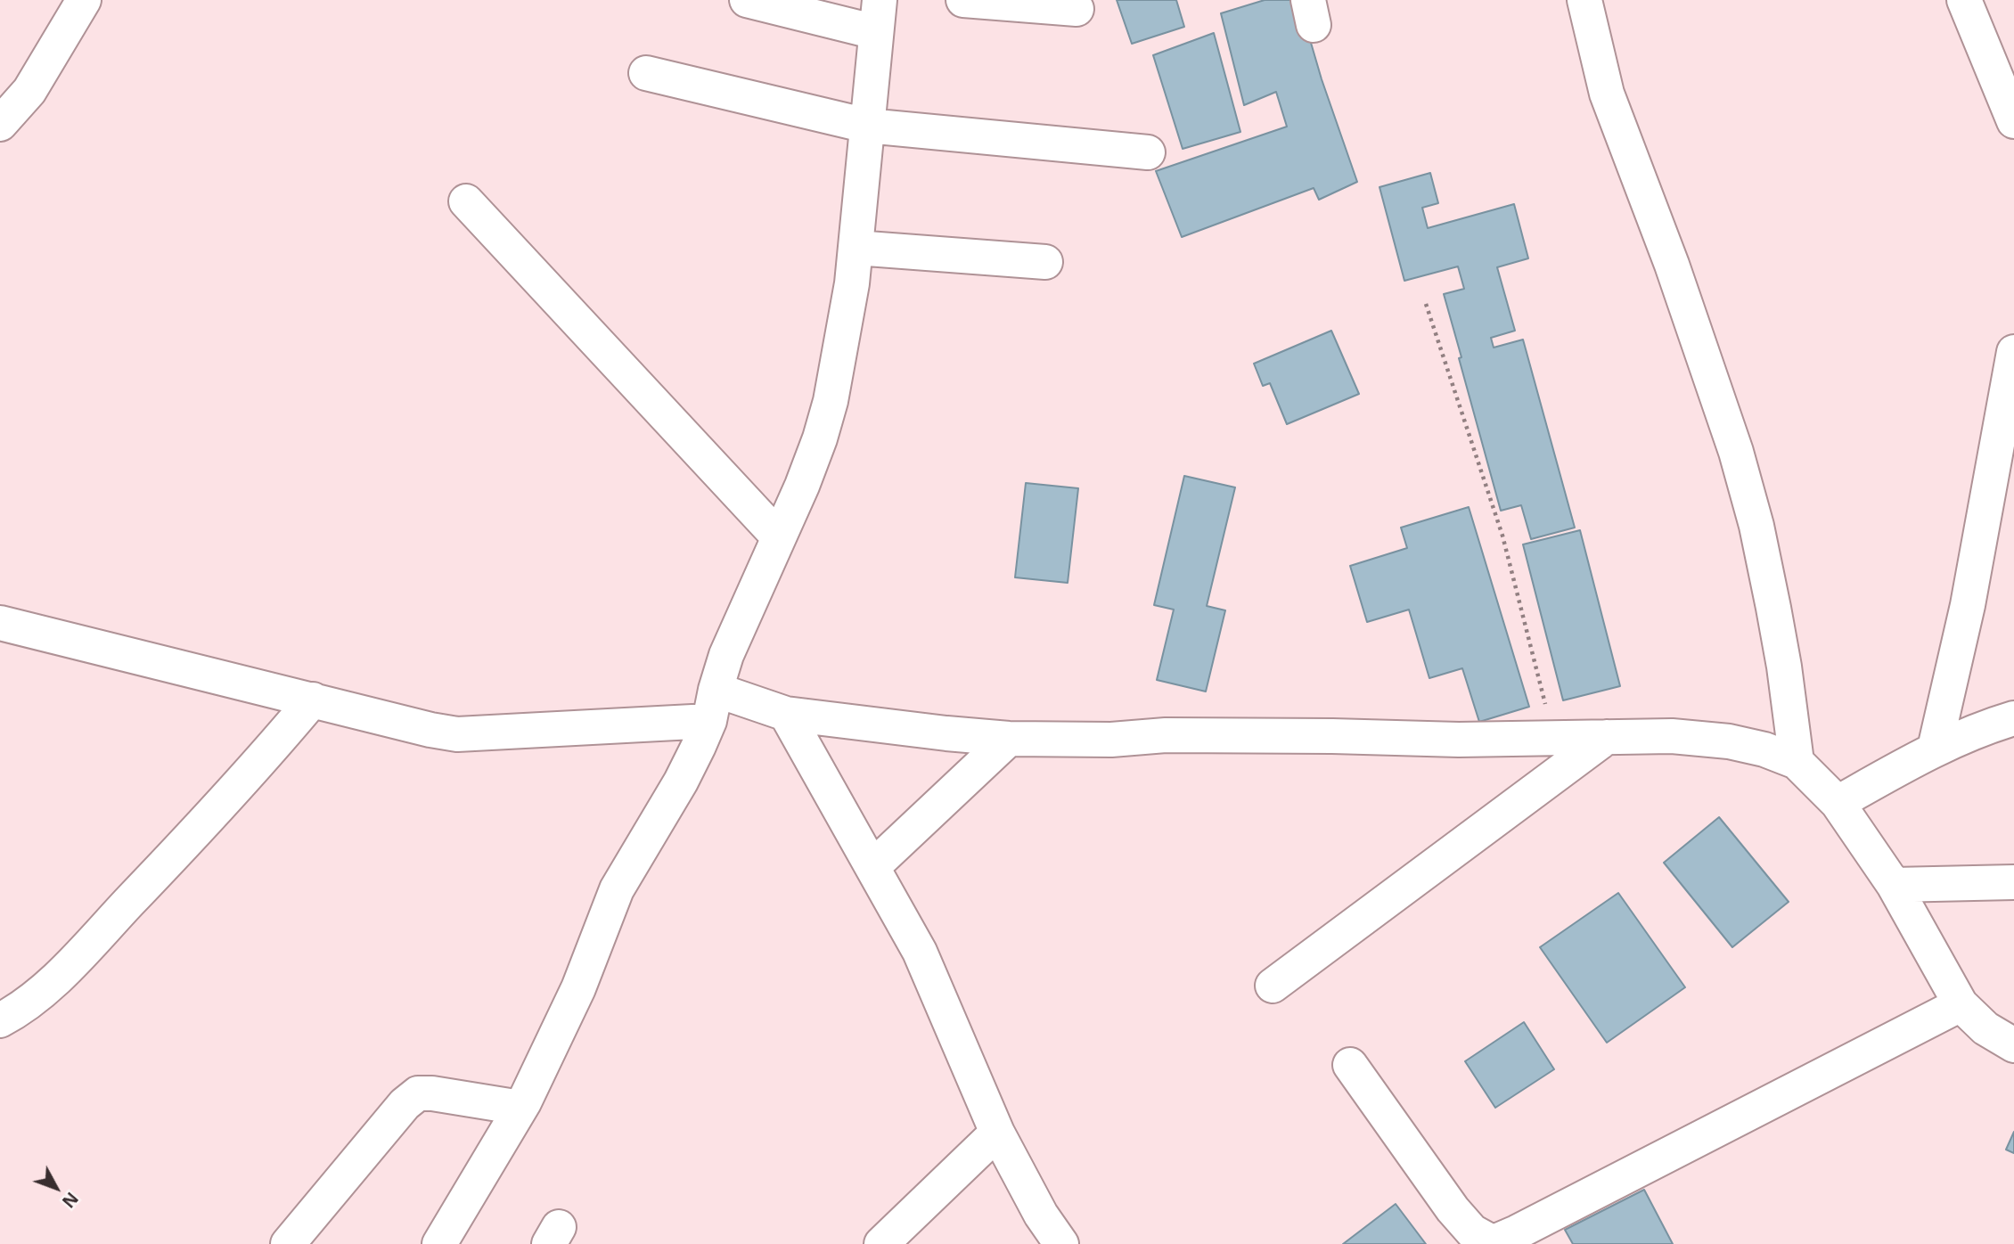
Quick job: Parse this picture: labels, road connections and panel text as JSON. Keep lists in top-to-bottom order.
{
  "north": "bottom right"
}
